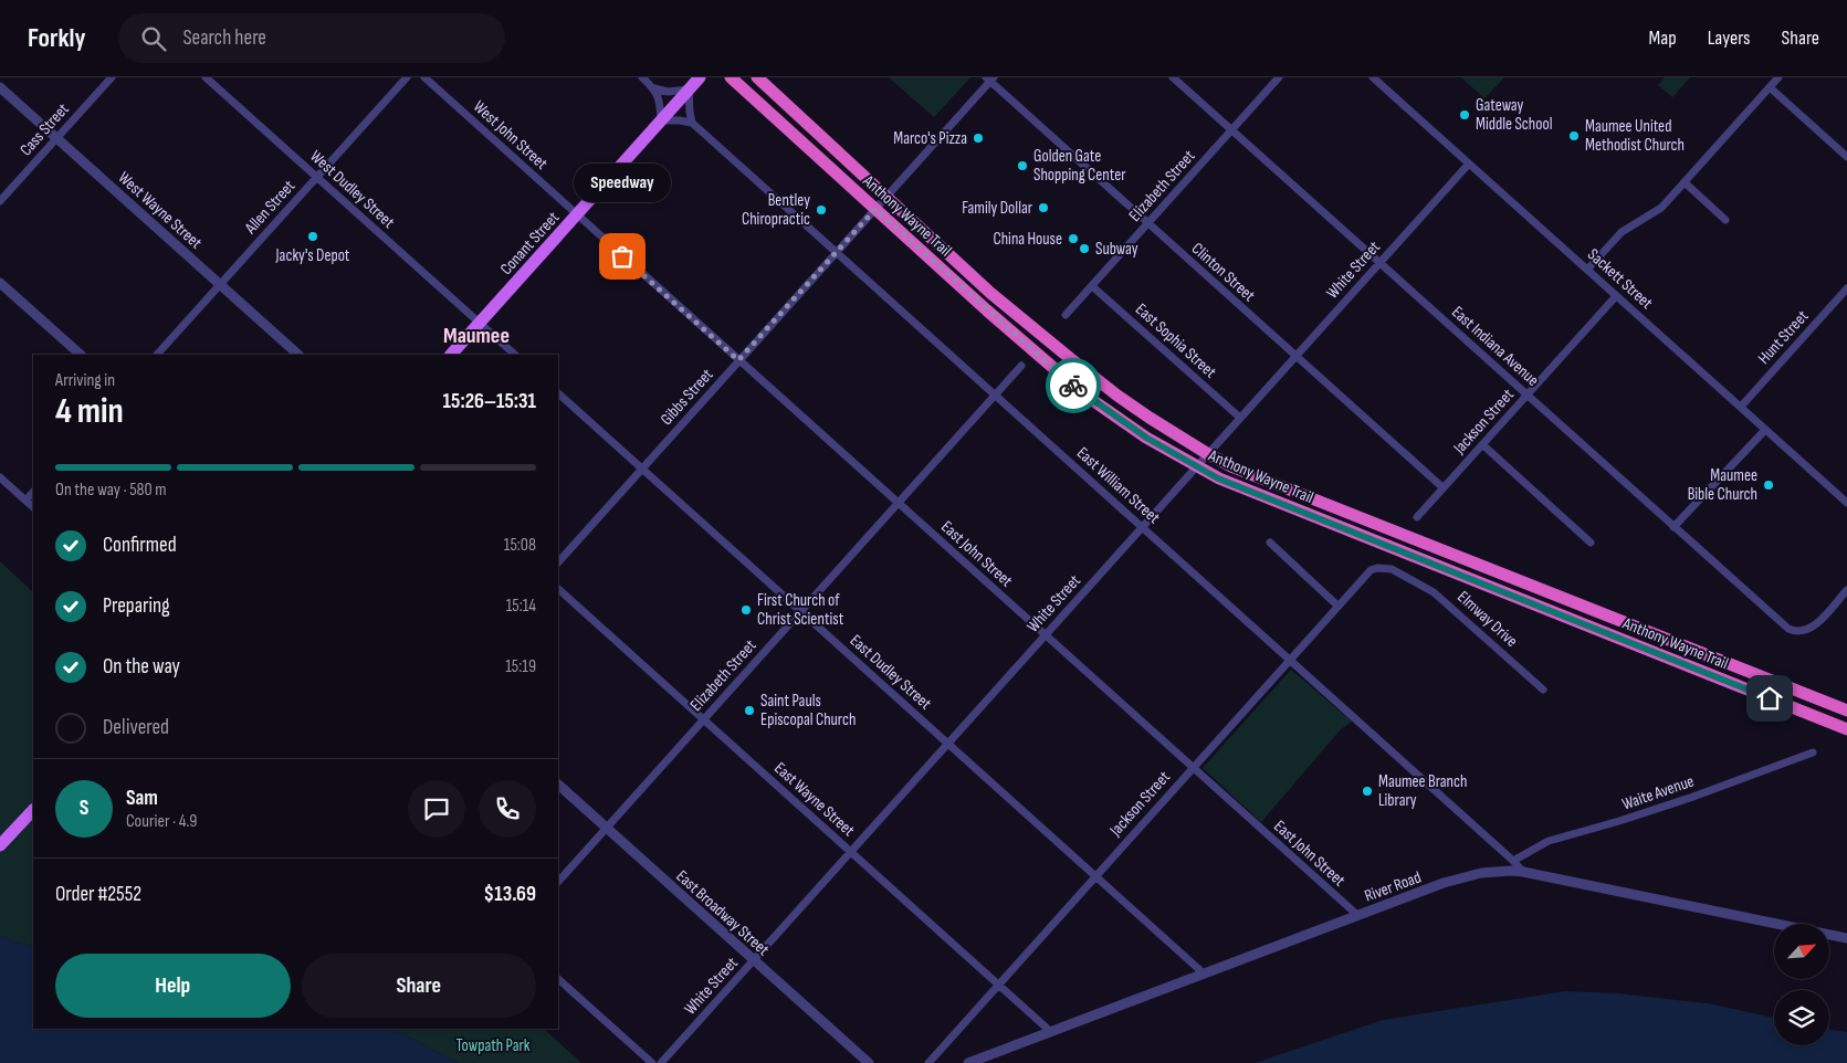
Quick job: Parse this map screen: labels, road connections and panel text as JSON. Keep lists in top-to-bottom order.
{
  "streets": {
    "highway": ["Anthony Wayne Trail"],
    "main road": ["Conant Street"],
    "street": [
      "Cass Street",
      "West John Street",
      "Elizabeth Street",
      "West Dudley Street",
      "Allen Street",
      "West Wayne Street",
      "White Street",
      "Clinton Street",
      "Sackett Street",
      "Hunt Street",
      "East Sophia Street",
      "East Indiana Avenue",
      "Gibbs Street",
      "Jackson Street",
      "East William Street",
      "East John Street",
      "Elmway Drive",
      "East Dudley Street",
      "Waite Avenue",
      "East Wayne Street",
      "River Road",
      "East Broadway Street"
    ]
  },
  "crossings": [
    ["Cass Street", "West Wayne Street"],
    ["West John Street", "Conant Street"],
    ["West John Street", "East John Street"],
    ["Elizabeth Street", "Clinton Street"],
    ["Elizabeth Street", "East Sophia Street"],
    ["Elizabeth Street", "East Indiana Avenue"],
    ["Elizabeth Street", "East William Street"],
    ["Elizabeth Street", "East John Street"],
    ["Elizabeth Street", "East Dudley Street"],
    ["Elizabeth Street", "East Wayne Street"],
    ["Elizabeth Street", "East Broadway Street"],
    ["West Dudley Street", "Allen Street"],
    ["West Dudley Street", "Conant Street"],
    ["Allen Street", "West Wayne Street"],
    ["Anthony Wayne Trail", "White Street"],
    ["Anthony Wayne Trail", "Gibbs Street"],
    ["Conant Street", "East John Street"],
    ["White Street", "Clinton Street"],
    ["White Street", "Sackett Street"],
    ["White Street", "East Sophia Street"],
    ["White Street", "East Indiana Avenue"],
    ["White Street", "East William Street"],
    ["White Street", "East John Street"],
    ["White Street", "East Dudley Street"],
    ["White Street", "East Wayne Street"],
    ["White Street", "East Broadway Street"],
    ["Clinton Street", "Gibbs Street"],
    ["Clinton Street", "Jackson Street"],
    ["Sackett Street", "Hunt Street"],
    ["Sackett Street", "Jackson Street"],
    ["East Indiana Avenue", "Jackson Street"],
    ["Gibbs Street", "East William Street"],
    ["Gibbs Street", "East John Street"],
    ["Gibbs Street", "East Dudley Street"],
    ["Jackson Street", "East William Street"],
    ["Jackson Street", "East John Street"],
    ["Jackson Street", "Elmway Drive"],
    ["Jackson Street", "East Dudley Street"],
    ["Jackson Street", "East Wayne Street"],
    ["East William Street", "Waite Avenue"],
    ["East William Street", "River Road"],
    ["East John Street", "River Road"],
    ["East Dudley Street", "River Road"],
    ["East Wayne Street", "River Road"]
  ],
  "districts": ["Maumee"],
  "parks": ["Towpath Park"],
  "places": [
    "Gateway Middle School",
    "Maumee United Methodist Church",
    "Marco's Pizza",
    "Golden Gate Shopping Center",
    "Family Dollar",
    "Bentley Chiropractic",
    "Jacky's Depot",
    "China House",
    "Subway",
    "Speedway",
    "Maumee Bible Church",
    "First Church of Christ Scientist",
    "Saint Pauls Episcopal Church",
    "Maumee Branch Library"
  ],
  "north": "top right",
  "page": {
    "header": "Forkly",
    "search": "Search here",
    "nav": ["Map", "Layers", "Share"],
    "bubble": "Speedway",
    "heading": ["4 min", "Arriving in", "15:26–15:31"],
    "panel": [
      "Sam",
      "Courier · 4.9",
      "Order #2552",
      "$13.69"
    ],
    "bar": "On the way · 580 m",
    "list": [
      ["Confirmed", "15:08"],
      ["Preparing", "15:14"],
      ["On the way", "15:19"],
      "Delivered"
    ],
    "round": "S",
    "buttons": ["Help", "Share"]
  }
}
